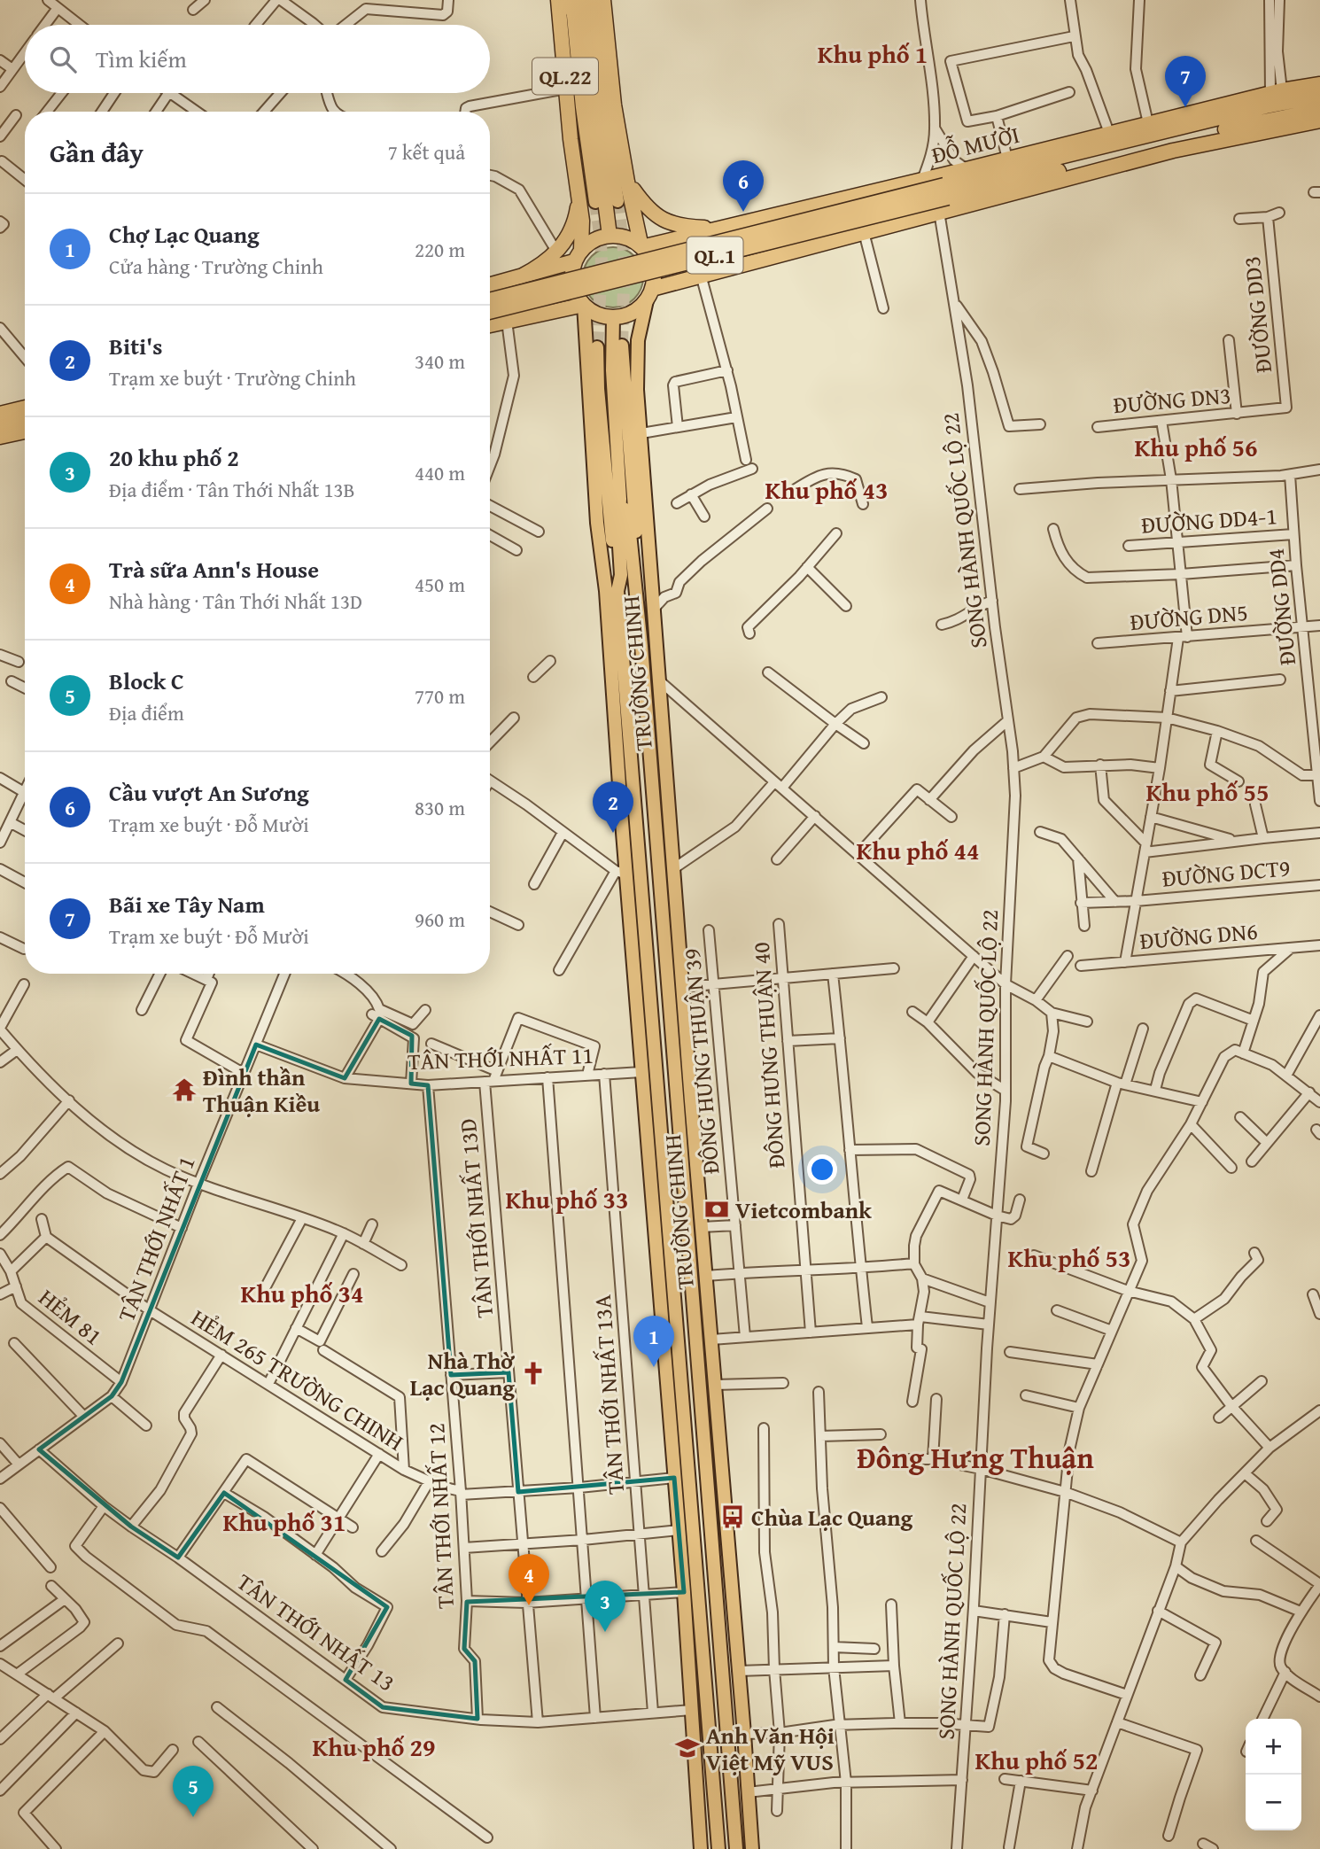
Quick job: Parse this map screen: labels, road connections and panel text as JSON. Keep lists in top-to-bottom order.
{
  "streets": {
    "highway": ["QL.22", "ĐỖ MƯỜI", "QL.1"],
    "main road": ["TRƯỜNG CHINH"],
    "street": [
      "ĐƯỜNG DD3",
      "ĐƯỜNG DN3",
      "ĐƯỜNG DD4-1",
      "SONG HÀNH QUỐC LỘ 22",
      "ĐƯỜNG DD4",
      "ĐƯỜNG DN5",
      "ĐƯỜNG DCT9",
      "ĐƯỜNG DN6",
      "ĐÔNG HƯNG THUẬN 40",
      "TÂN THỚI NHẤT 11",
      "ĐÔNG HƯNG THUẬN 39",
      "TÂN THỚI NHẤT 13D",
      "TÂN THỚI NHẤT 1",
      "HẺM 81",
      "HẺM 265 TRƯỜNG CHINH",
      "TÂN THỚI NHẤT 13A",
      "TÂN THỚI NHẤT 12",
      "TÂN THỚI NHẤT 13"
    ]
  },
  "crossings": [
    ["QL.22", "ĐỖ MƯỜI"],
    ["QL.22", "TRƯỜNG CHINH"],
    ["ĐỖ MƯỜI", "QL.1"],
    ["ĐỖ MƯỜI", "SONG HÀNH QUỐC LỘ 22"],
    ["ĐỖ MƯỜI", "TRƯỜNG CHINH"],
    ["ĐƯỜNG DD3", "ĐƯỜNG DN3"],
    ["ĐƯỜNG DD4-1", "ĐƯỜNG DD4"],
    ["ĐƯỜNG DD4", "ĐƯỜNG DN5"],
    ["TRƯỜNG CHINH", "TÂN THỚI NHẤT 11"],
    ["TRƯỜNG CHINH", "HẺM 265 TRƯỜNG CHINH"],
    ["TRƯỜNG CHINH", "TÂN THỚI NHẤT 13"],
    ["TÂN THỚI NHẤT 11", "TÂN THỚI NHẤT 13D"],
    ["TÂN THỚI NHẤT 11", "TÂN THỚI NHẤT 1"],
    ["TÂN THỚI NHẤT 11", "TÂN THỚI NHẤT 13A"],
    ["TÂN THỚI NHẤT 11", "TÂN THỚI NHẤT 12"],
    ["TÂN THỚI NHẤT 13D", "HẺM 265 TRƯỜNG CHINH"],
    ["TÂN THỚI NHẤT 13D", "TÂN THỚI NHẤT 13"],
    ["TÂN THỚI NHẤT 1", "HẺM 81"],
    ["TÂN THỚI NHẤT 1", "HẺM 265 TRƯỜNG CHINH"],
    ["TÂN THỚI NHẤT 1", "TÂN THỚI NHẤT 13"],
    ["HẺM 265 TRƯỜNG CHINH", "TÂN THỚI NHẤT 13A"],
    ["HẺM 265 TRƯỜNG CHINH", "TÂN THỚI NHẤT 12"],
    ["TÂN THỚI NHẤT 13A", "TÂN THỚI NHẤT 13"],
    ["TÂN THỚI NHẤT 12", "TÂN THỚI NHẤT 13"]
  ],
  "districts": [
    "Khu phố 1",
    "Khu phố 56",
    "Khu phố 43",
    "Khu phố 55",
    "Khu phố 44",
    "Khu phố 33",
    "Khu phố 53",
    "Khu phố 34",
    "Đông Hưng Thuận",
    "Khu phố 31",
    "Khu phố 29",
    "Khu phố 52"
  ],
  "places": {
    "temple": ["Đình thần Thuận Kiều"],
    "bank": ["Vietcombank"],
    "church": ["Nhà Thờ Lạc Quang"],
    "bus stop": ["Chùa Lạc Quang"],
    "school or university": ["Anh Văn Hội Việt Mỹ VUS"]
  },
  "page": {
    "search": "Tìm kiếm",
    "pins": [
      "7",
      "6",
      "2",
      "1",
      "4",
      "3",
      "5"
    ],
    "heading": ["Gần đây", "7 kết quả"],
    "list": [
      {
        "mark": "1",
        "name": "Chợ Lạc Quang",
        "note": "Cửa hàng · Trường Chinh",
        "value": "220 m"
      },
      {
        "mark": "2",
        "name": "Biti's",
        "note": "Trạm xe buýt · Trường Chinh",
        "value": "340 m"
      },
      {
        "mark": "3",
        "name": "20 khu phố 2",
        "note": "Địa điểm · Tân Thới Nhất 13B",
        "value": "440 m"
      },
      {
        "mark": "4",
        "name": "Trà sữa Ann's House",
        "note": "Nhà hàng · Tân Thới Nhất 13D",
        "value": "450 m"
      },
      {
        "mark": "5",
        "name": "Block C",
        "note": "Địa điểm",
        "value": "770 m"
      },
      {
        "mark": "6",
        "name": "Cầu vượt An Sương",
        "note": "Trạm xe buýt · Đỗ Mười",
        "value": "830 m"
      },
      {
        "mark": "7",
        "name": "Bãi xe Tây Nam",
        "note": "Trạm xe buýt · Đỗ Mười",
        "value": "960 m"
      }
    ],
    "map_buttons": ["+", "−"]
  }
}
